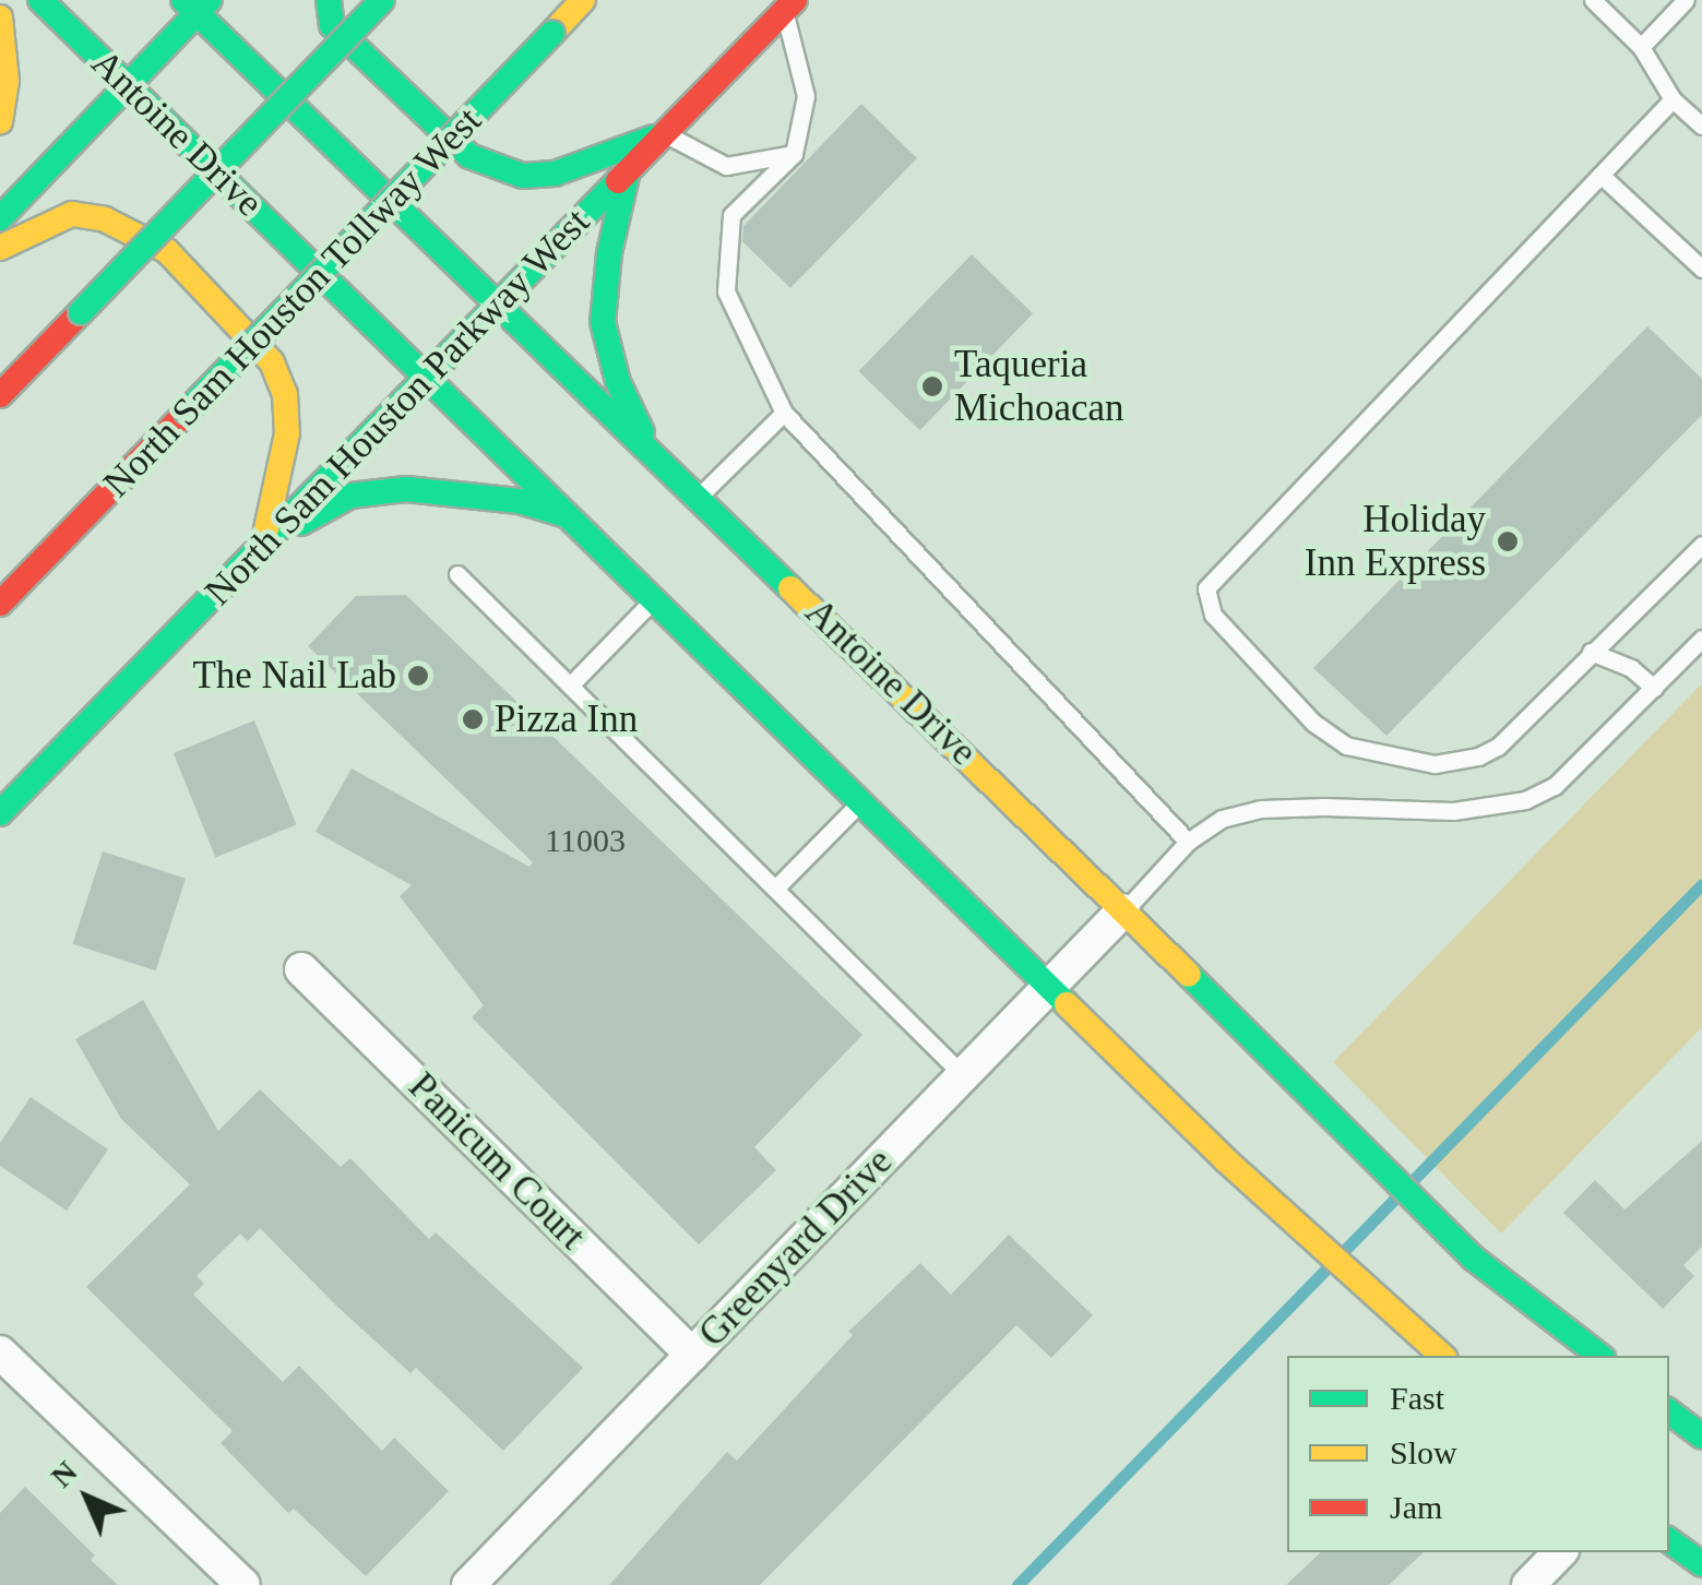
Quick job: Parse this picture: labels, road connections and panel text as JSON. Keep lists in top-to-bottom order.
{
  "streets": {
    "main road": ["Antoine Drive", "North Sam Houston Tollway West", "North Sam Houston Parkway West"],
    "street": ["Panicum Court", "Greenyard Drive"]
  },
  "crossings": [
    ["Antoine Drive", "North Sam Houston Parkway West"],
    ["Antoine Drive", "Greenyard Drive"],
    ["Panicum Court", "Greenyard Drive"]
  ],
  "places": [
    "Taqueria Michoacan",
    "Holiday Inn Express",
    "The Nail Lab",
    "Pizza Inn"
  ],
  "house_numbers": ["11003"],
  "legend": ["Fast", "Slow", "Jam"],
  "north": "top left"
}
